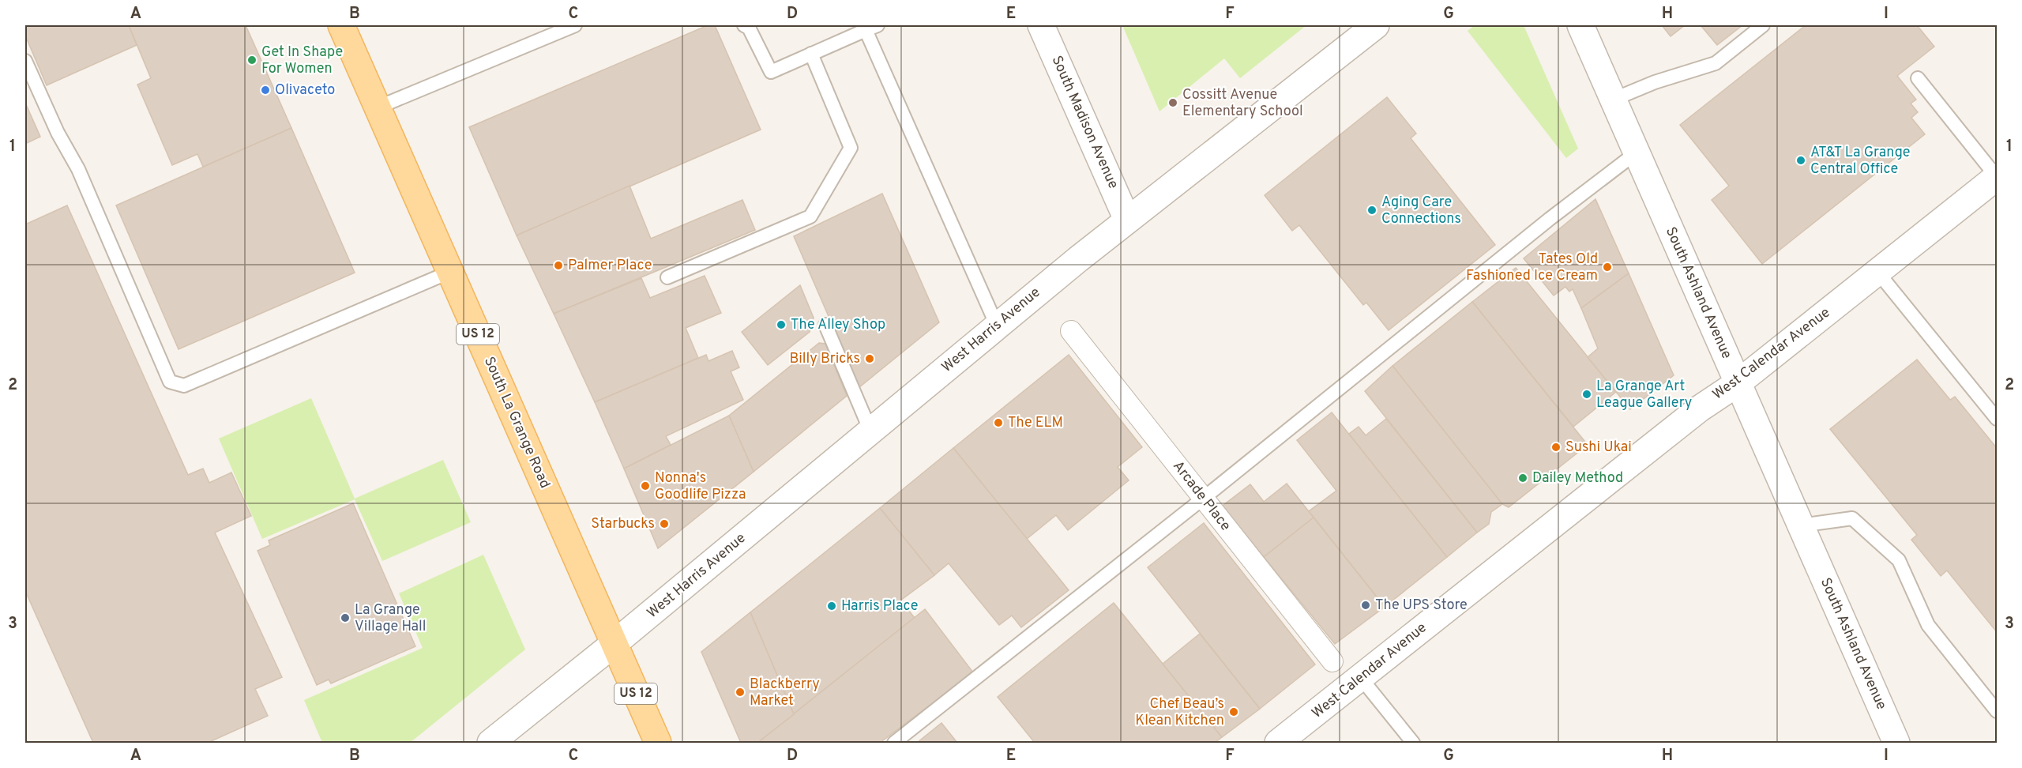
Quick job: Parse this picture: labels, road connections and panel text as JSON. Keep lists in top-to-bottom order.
{
  "streets": {
    "main road": ["US 12", "South La Grange Road"],
    "street": [
      "South Madison Avenue",
      "South Ashland Avenue",
      "West Harris Avenue",
      "West Calendar Avenue",
      "Arcade Place"
    ]
  },
  "crossings": [
    ["South Madison Avenue", "West Harris Avenue"],
    ["South Ashland Avenue", "West Calendar Avenue"],
    ["West Harris Avenue", "South La Grange Road"]
  ],
  "places": [
    "Get In Shape For Women",
    "Olivaceto",
    "Cossitt Avenue Elementary School",
    "AT&T La Grange Central Office",
    "Aging Care Connections",
    "Palmer Place",
    "Tates Old Fashioned Ice Cream",
    "The Alley Shop",
    "Billy Bricks",
    "La Grange Art League Gallery",
    "The ELM",
    "Sushi Ukai",
    "Dailey Method",
    "Nonna's Goodlife Pizza",
    "Starbucks",
    "The UPS Store",
    "Harris Place",
    "La Grange Village Hall",
    "Blackberry Market",
    "Chef Beau’s Klean Kitchen"
  ],
  "grid": {
    "columns": [
      "A",
      "B",
      "C",
      "D",
      "E",
      "F",
      "G",
      "H",
      "I"
    ],
    "rows": ["1", "2", "3"]
  }
}
